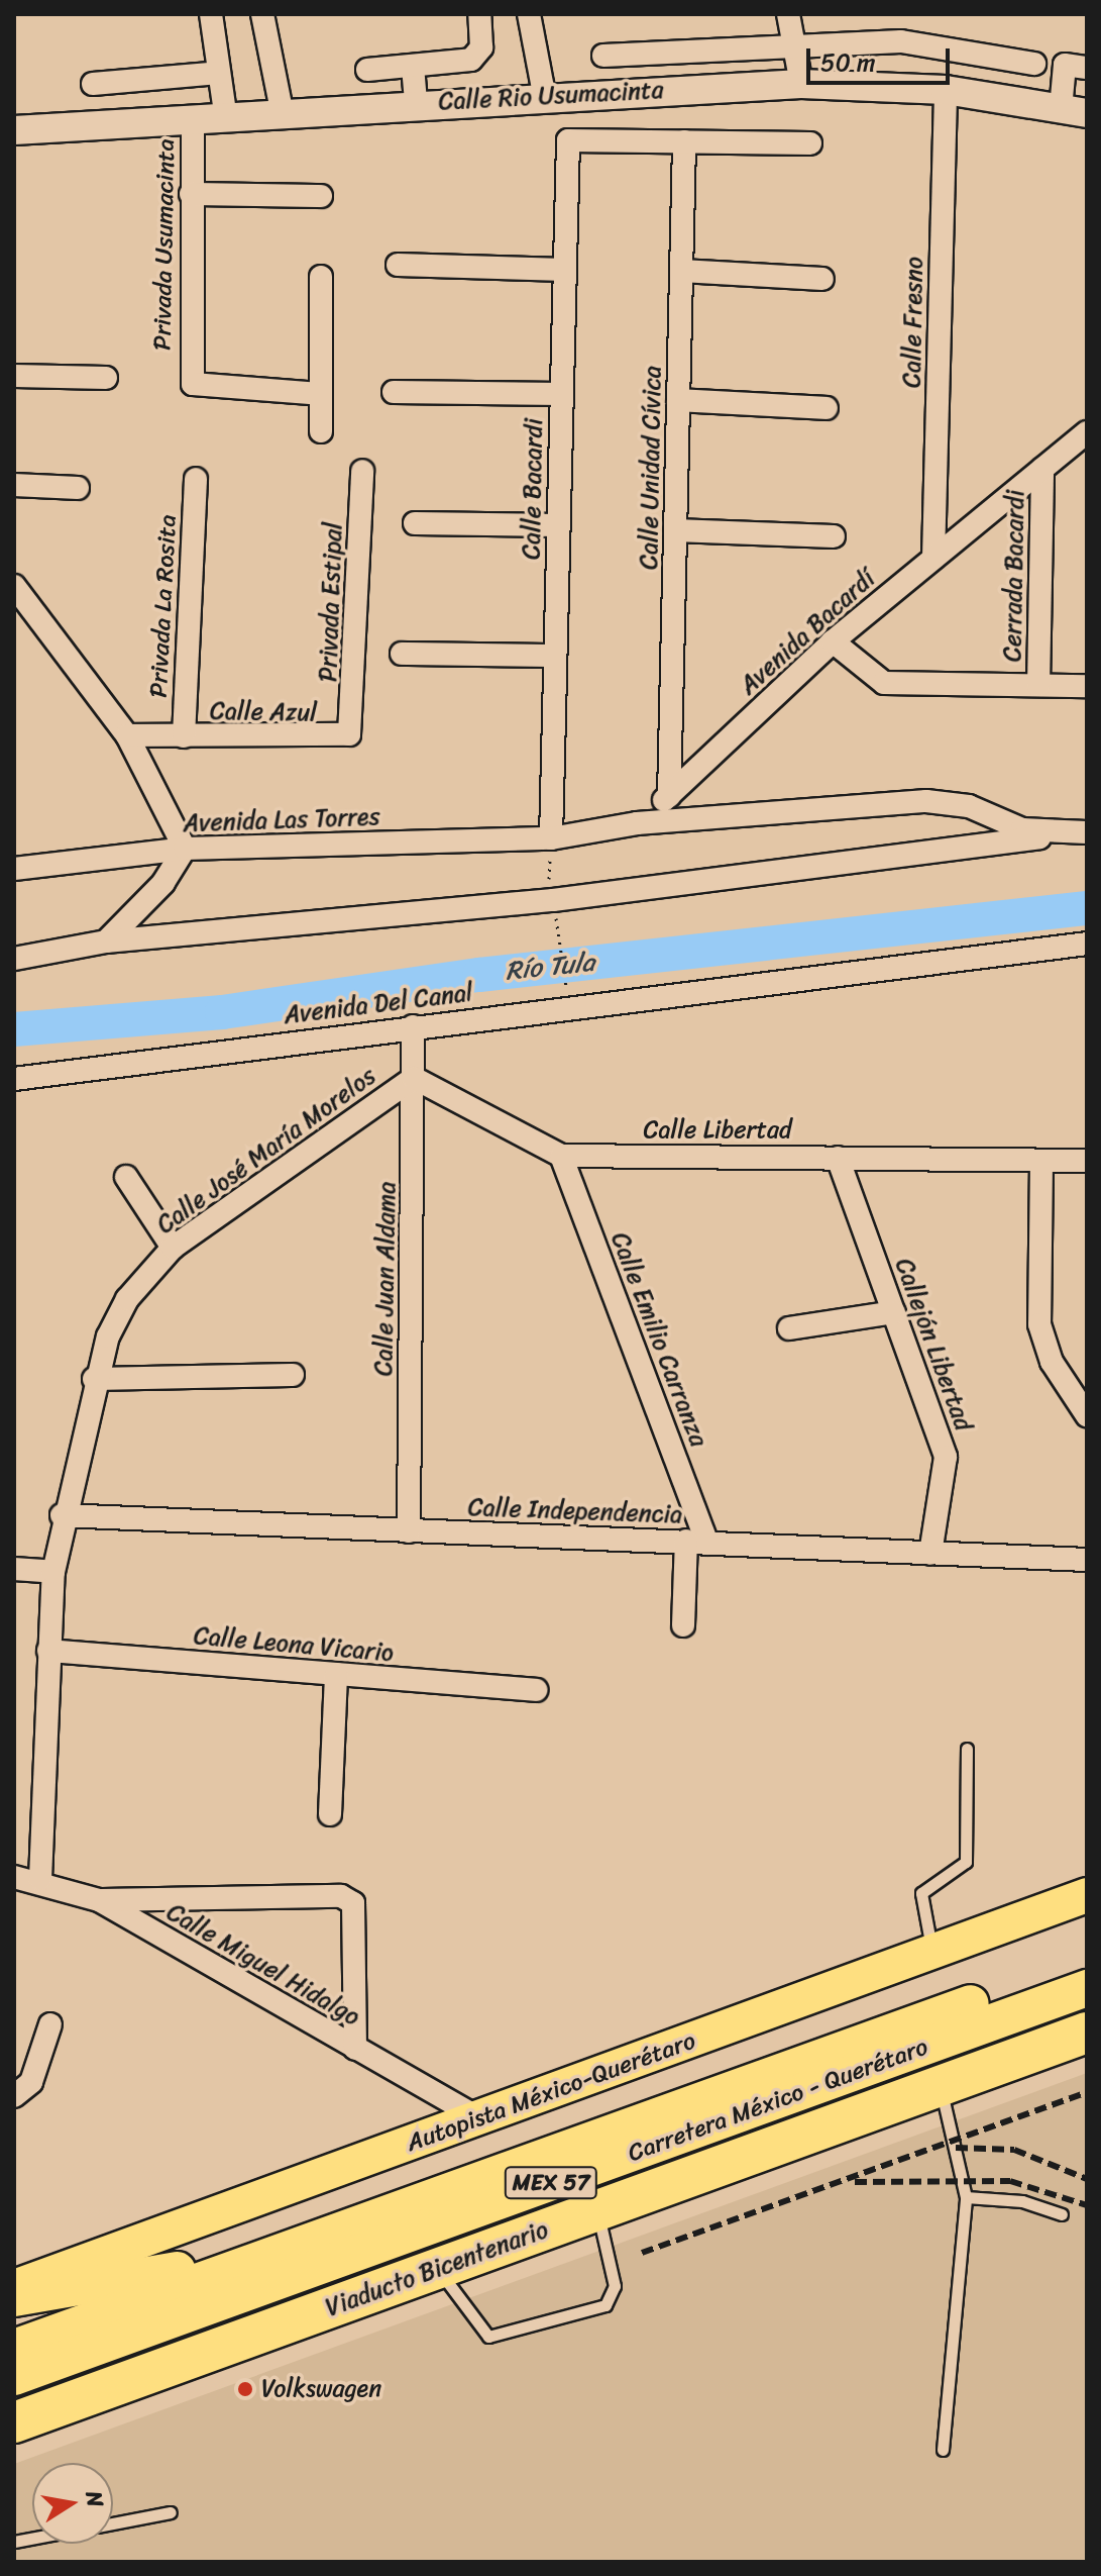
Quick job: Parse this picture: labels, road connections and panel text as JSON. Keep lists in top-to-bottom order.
{
  "streets": {
    "highway": ["Carretera México - Querétaro", "MEX 57", "Viaducto Bicentenario"],
    "main road": ["Autopista México-Querétaro"],
    "street": [
      "Calle Rio Usumacinta",
      "Privada Usumacinta",
      "Calle Fresno",
      "Calle Unidad Cívica",
      "Calle Bacardi",
      "Cerrada Bacardi",
      "Privada Estipal",
      "Privada La Rosita",
      "Avenida Bacardí",
      "Calle Azul",
      "Avenida Las Torres",
      "Avenida Del Canal",
      "Calle Libertad",
      "Calle José María Morelos",
      "Calle Juan Aldama",
      "Calle Emilio Carranza",
      "Callejón Libertad",
      "Calle Independencia",
      "Calle Leona Vicario",
      "Calle Miguel Hidalgo"
    ]
  },
  "crossings": [
    ["Calle Rio Usumacinta", "Privada Usumacinta"],
    ["Calle Rio Usumacinta", "Calle Fresno"],
    ["Calle Fresno", "Avenida Bacardí"],
    ["Calle Unidad Cívica", "Calle Bacardi"],
    ["Calle Unidad Cívica", "Avenida Bacardí"],
    ["Calle Bacardi", "Avenida Las Torres"],
    ["Cerrada Bacardi", "Avenida Bacardí"],
    ["Privada Estipal", "Calle Azul"],
    ["Privada La Rosita", "Calle Azul"],
    ["Avenida Del Canal", "Calle Juan Aldama"],
    ["Calle Libertad", "Calle José María Morelos"],
    ["Calle Libertad", "Calle Juan Aldama"],
    ["Calle Libertad", "Calle Emilio Carranza"],
    ["Calle Libertad", "Callejón Libertad"],
    ["Calle José María Morelos", "Calle Juan Aldama"],
    ["Calle José María Morelos", "Calle Independencia"],
    ["Calle José María Morelos", "Calle Leona Vicario"],
    ["Calle José María Morelos", "Calle Miguel Hidalgo"],
    ["Calle Juan Aldama", "Calle Independencia"],
    ["Calle Emilio Carranza", "Calle Independencia"],
    ["Callejón Libertad", "Calle Independencia"],
    ["Calle Miguel Hidalgo", "Autopista México-Querétaro"]
  ],
  "water": ["Río Tula"],
  "places": ["Volkswagen"],
  "scale_bar": "50 m",
  "north": "right"
}
